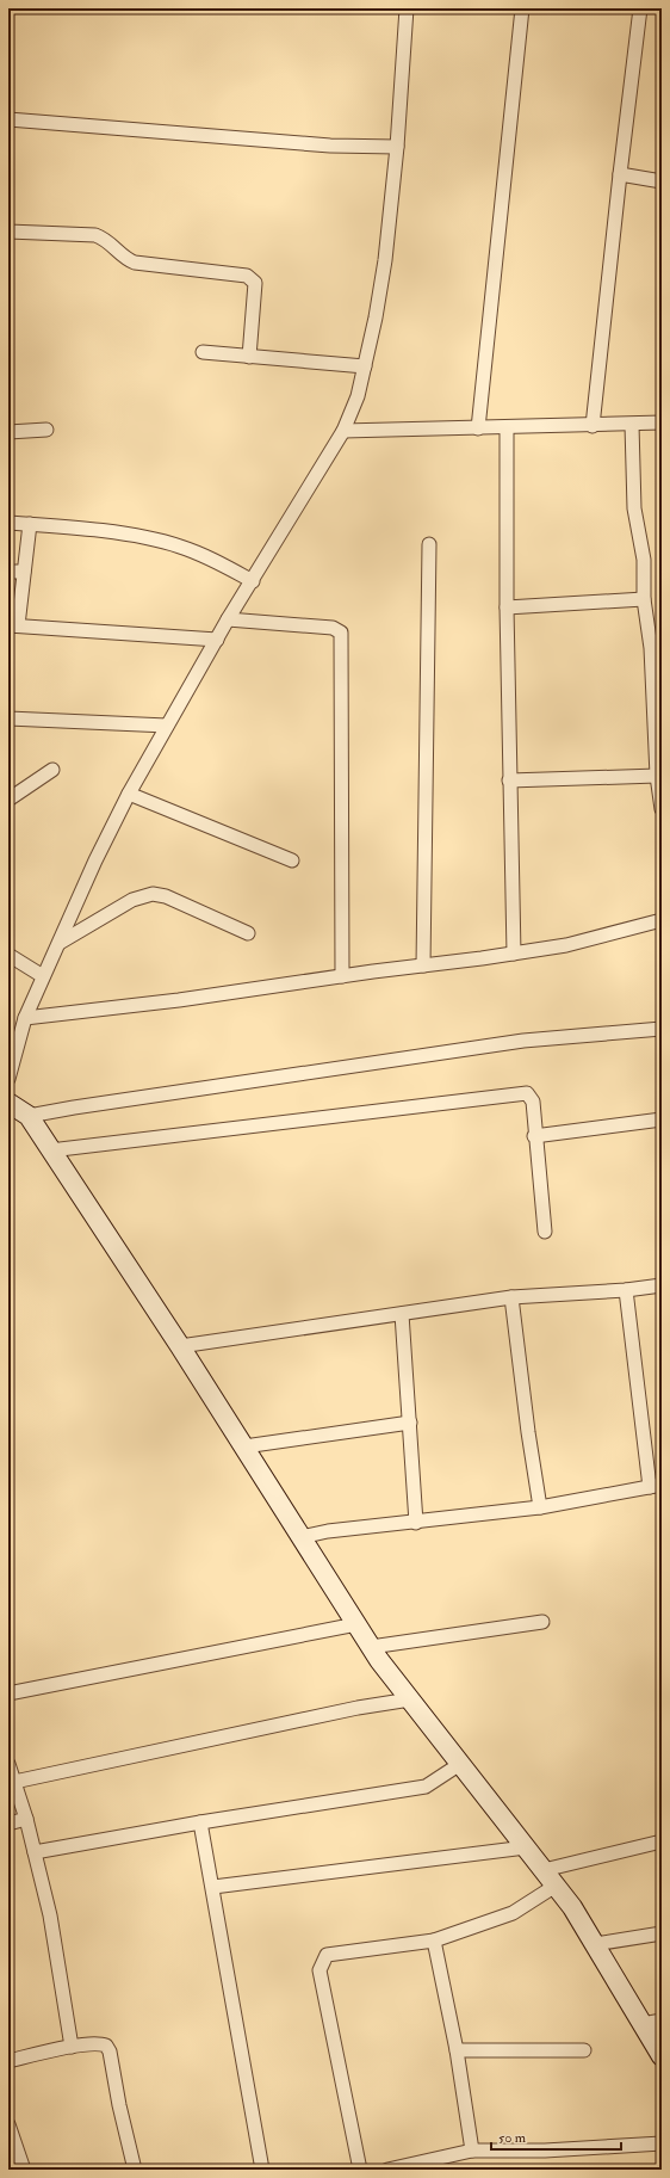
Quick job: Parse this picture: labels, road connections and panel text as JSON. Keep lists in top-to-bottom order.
{
  "scale_bar": "50 m"
}
